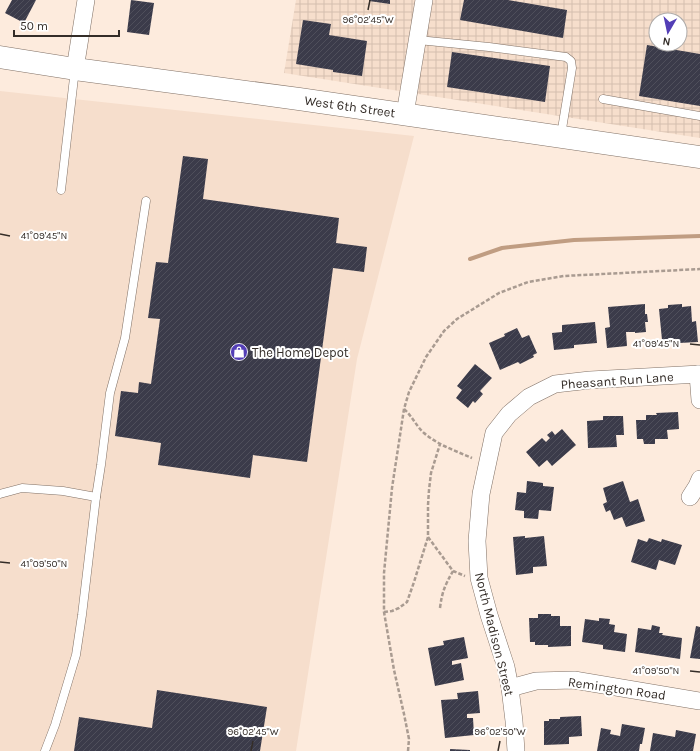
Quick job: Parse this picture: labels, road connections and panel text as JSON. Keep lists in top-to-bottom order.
{
  "streets": {
    "main road": ["West 6th Street"],
    "street": ["Pheasant Run Lane", "North Madison Street", "Remington Road"]
  },
  "crossings": [
    ["Pheasant Run Lane", "North Madison Street"],
    ["North Madison Street", "Remington Road"]
  ],
  "places": {
    "shop": ["The Home Depot"]
  },
  "scale_bar": "50 m",
  "north": "bottom",
  "coordinates": [
    "96°02'45\"W",
    "41°09'45\"N",
    "41°09'50\"N",
    "96°02'50\"W"
  ]
}
